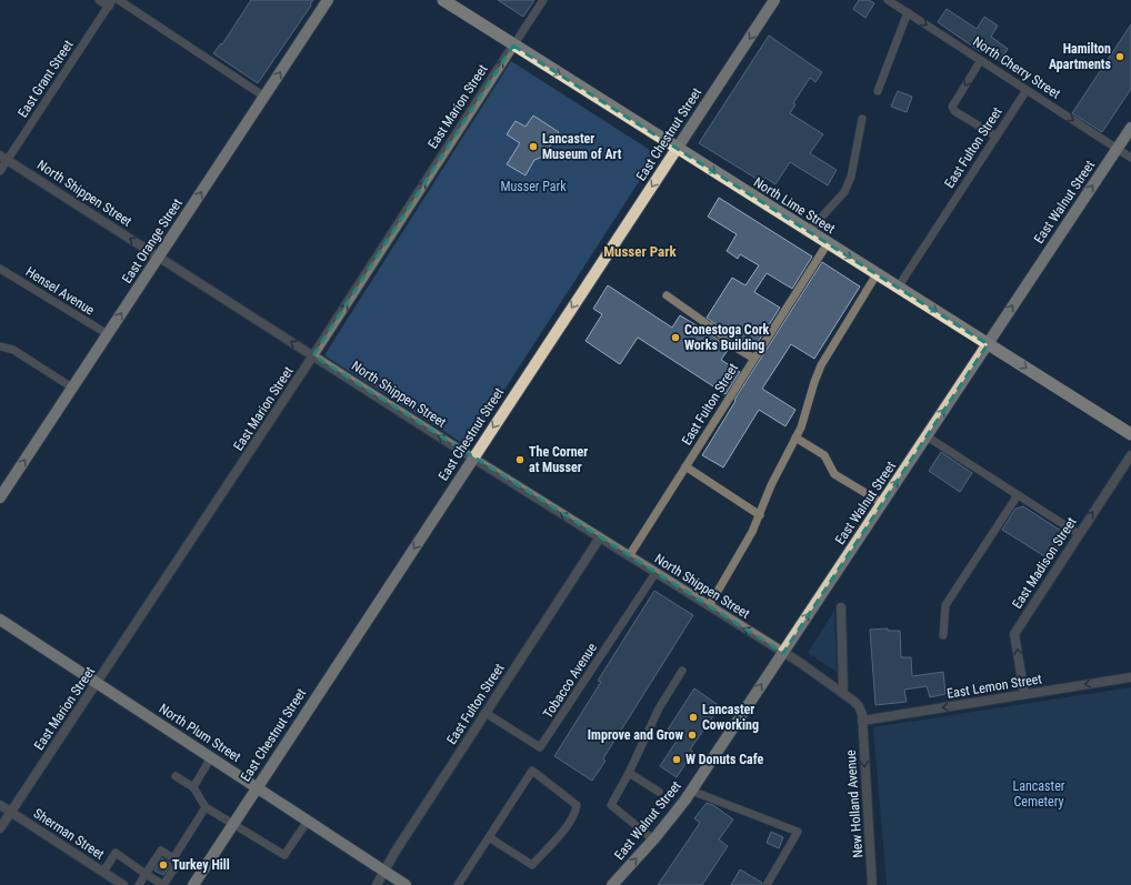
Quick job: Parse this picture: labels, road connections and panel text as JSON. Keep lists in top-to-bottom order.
{
  "streets": {
    "highway": ["North Lime Street"],
    "main road": [
      "East Chestnut Street",
      "East Walnut Street",
      "East Orange Street",
      "North Plum Street"
    ],
    "street": [
      "East Marion Street",
      "East Fulton Street",
      "North Shippen Street",
      "East Madison Street",
      "East Lemon Street",
      "New Holland Avenue",
      "Sherman Street"
    ],
    "lane": [
      "North Cherry Street",
      "East Grant Street",
      "Hensel Avenue",
      "Tobacco Avenue"
    ]
  },
  "crossings": [
    ["North Cherry Street", "East Fulton Street"],
    ["North Cherry Street", "East Walnut Street"],
    ["East Grant Street", "North Shippen Street"],
    ["East Marion Street", "North Shippen Street"],
    ["East Marion Street", "North Lime Street"],
    ["East Marion Street", "North Plum Street"],
    ["East Marion Street", "Sherman Street"],
    ["East Chestnut Street", "North Shippen Street"],
    ["East Chestnut Street", "North Lime Street"],
    ["East Chestnut Street", "North Plum Street"],
    ["East Fulton Street", "North Shippen Street"],
    ["East Fulton Street", "North Lime Street"],
    ["East Fulton Street", "Tobacco Avenue"],
    ["East Fulton Street", "North Plum Street"],
    ["North Shippen Street", "East Walnut Street"],
    ["North Shippen Street", "East Orange Street"],
    ["North Shippen Street", "Tobacco Avenue"],
    ["North Shippen Street", "East Lemon Street"],
    ["North Shippen Street", "New Holland Avenue"],
    ["East Walnut Street", "North Lime Street"],
    ["East Orange Street", "Hensel Avenue"],
    ["East Madison Street", "East Lemon Street"],
    ["East Lemon Street", "New Holland Avenue"]
  ],
  "one_way": [
    "North Cherry Street",
    "East Marion Street",
    "East Chestnut Street",
    "North Shippen Street",
    "East Walnut Street",
    "North Lime Street",
    "East Orange Street",
    "East Madison Street",
    "East Lemon Street",
    "New Holland Avenue"
  ],
  "districts": ["Musser Park"],
  "parks": ["Musser Park", "Lancaster Cemetery"],
  "places": [
    "Hamilton Apartments",
    "Lancaster Museum of Art",
    "Conestoga Cork Works Building",
    "The Corner at Musser",
    "Lancaster Coworking",
    "Improve and Grow",
    "W Donuts Cafe",
    "Turkey Hill"
  ]
}
